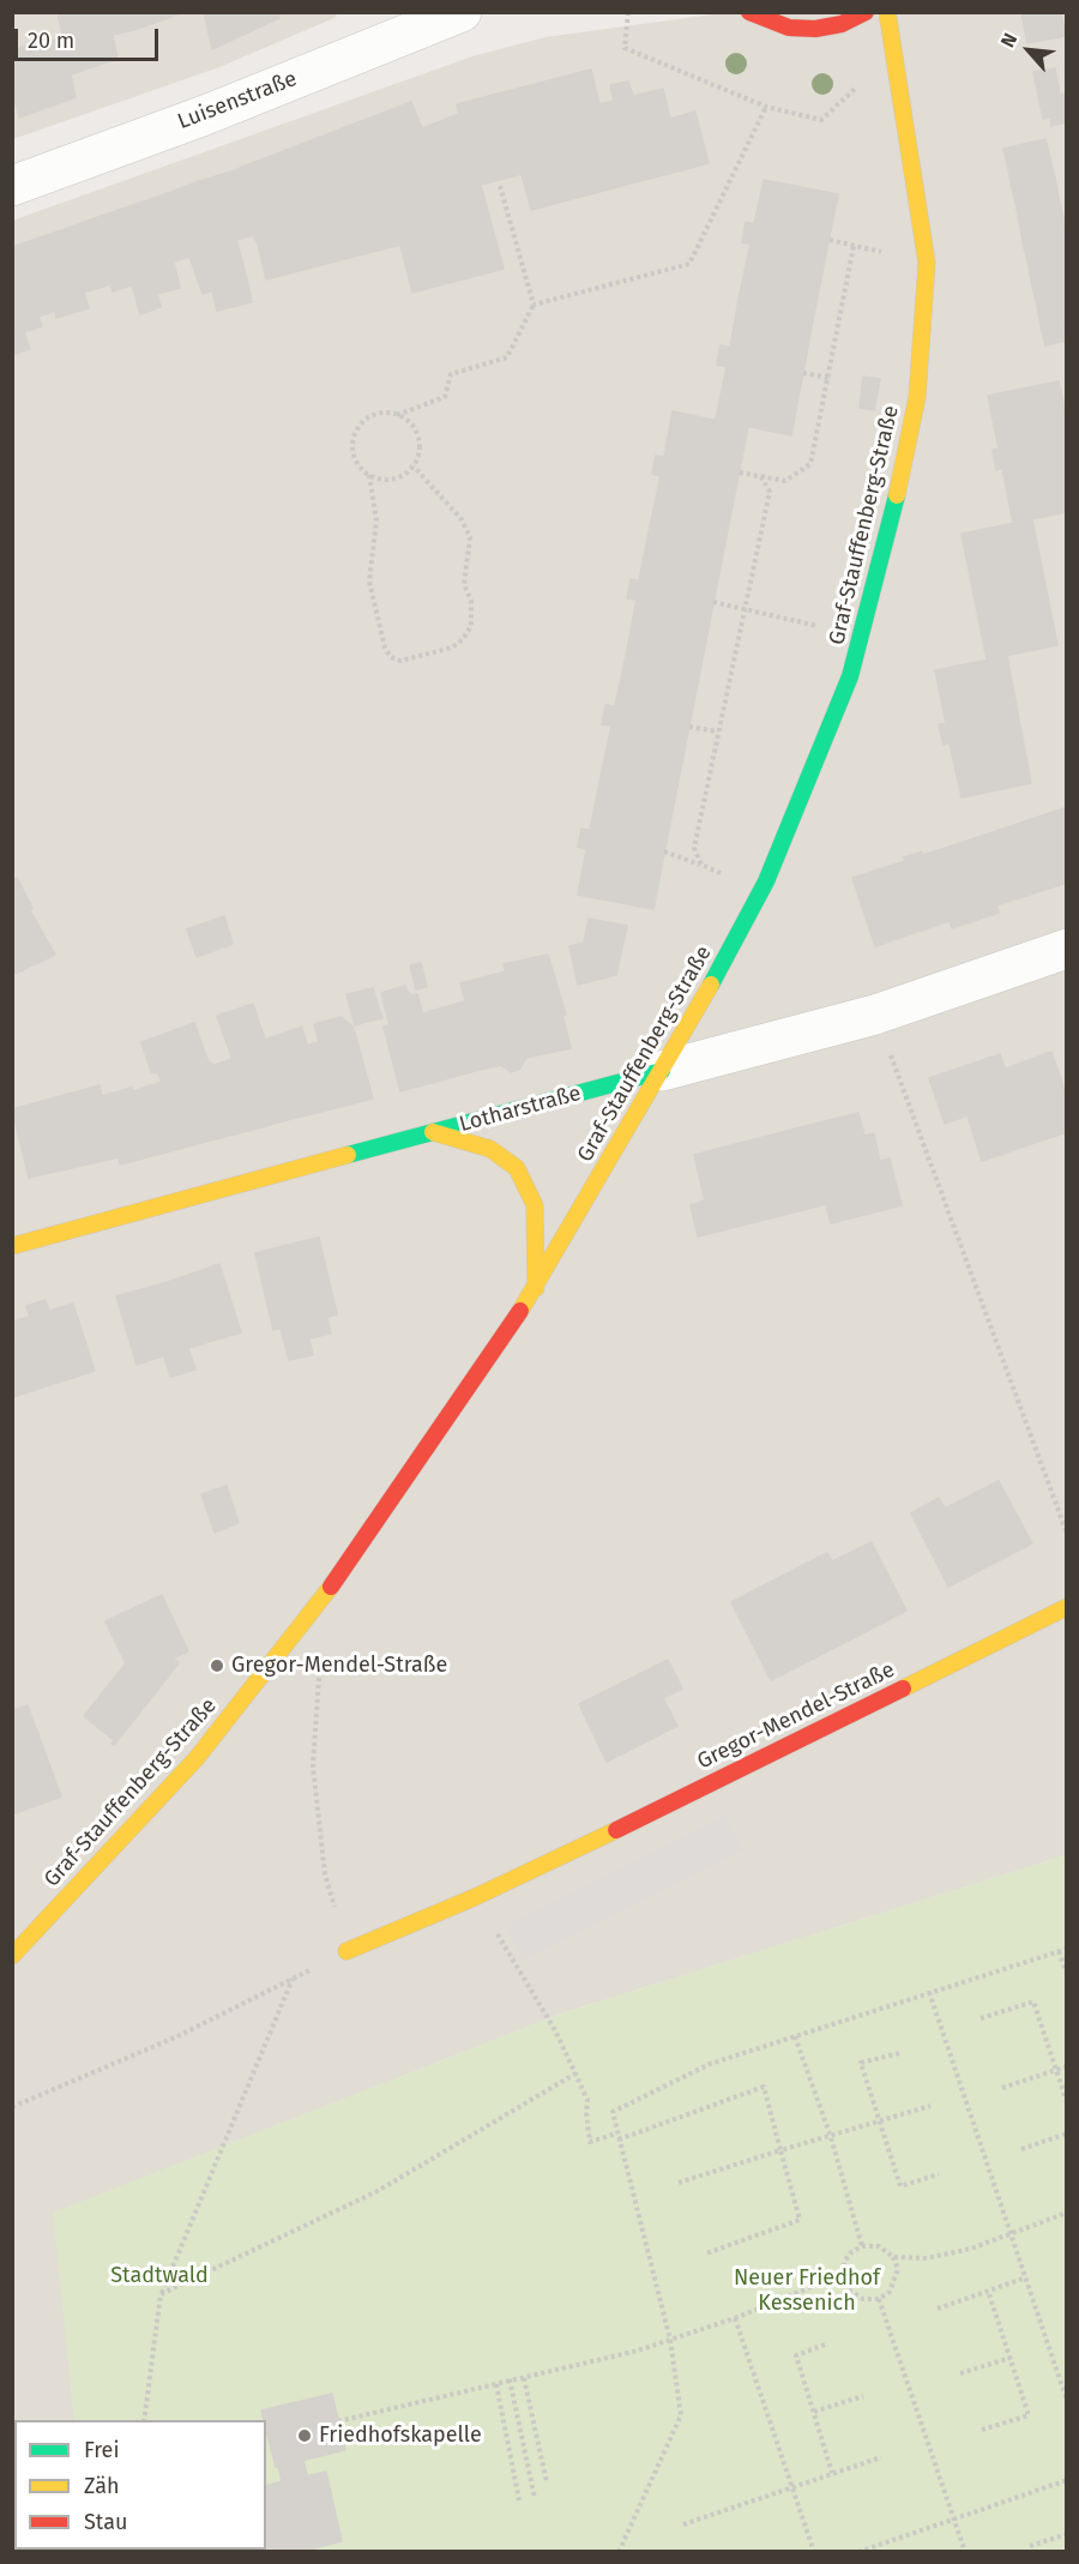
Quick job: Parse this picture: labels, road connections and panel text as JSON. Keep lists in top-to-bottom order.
{
  "streets": {
    "street": [
      "Luisenstraße",
      "Graf-Stauffenberg-Straße",
      "Lotharstraße",
      "Gregor-Mendel-Straße"
    ]
  },
  "crossings": [
    ["Graf-Stauffenberg-Straße", "Lotharstraße"]
  ],
  "parks": ["Stadtwald", "Neuer Friedhof Kessenich"],
  "places": ["Gregor-Mendel-Straße", "Friedhofskapelle"],
  "legend": ["Frei", "Zäh", "Stau"],
  "scale_bar": "20 m",
  "north": "top left"
}
